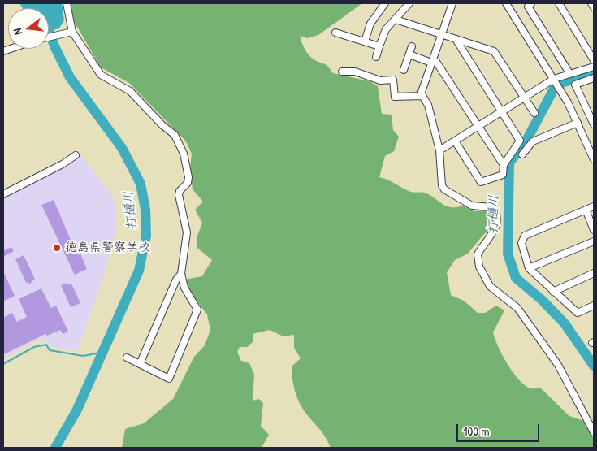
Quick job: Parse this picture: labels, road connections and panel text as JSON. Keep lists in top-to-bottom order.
{
  "water": ["打樋川"],
  "places": ["徳島県警察学校"],
  "scale_bar": "100 m",
  "north": "left"
}
